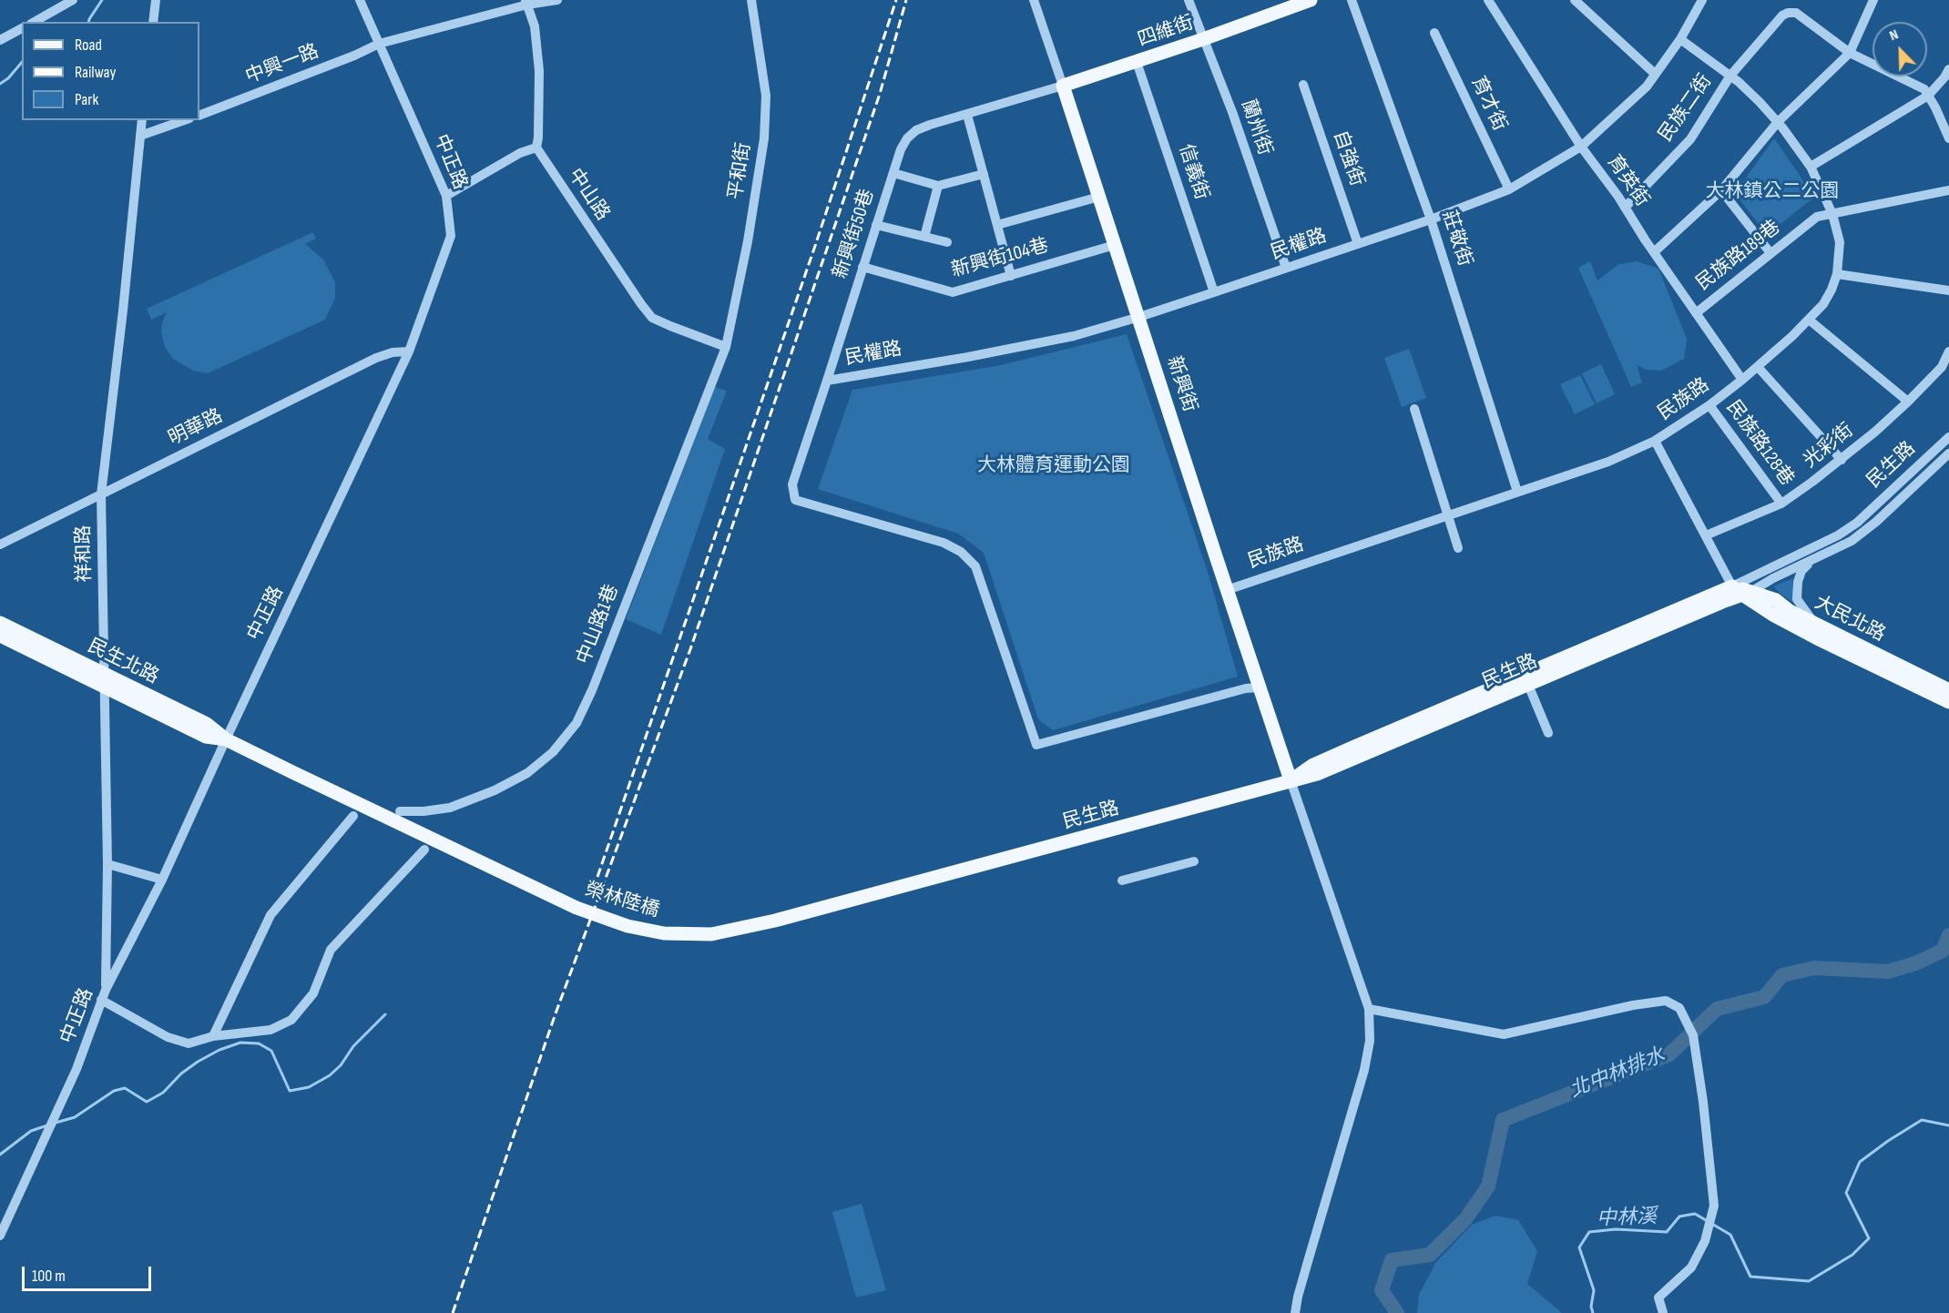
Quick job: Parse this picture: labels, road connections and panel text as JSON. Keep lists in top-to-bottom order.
{
  "streets": {
    "main road": [
      "四維街",
      "新興街",
      "民生路",
      "大民北路",
      "民生北路",
      "榮林陸橋"
    ],
    "street": [
      "中興一路",
      "育才街",
      "民族二街",
      "蘭州街",
      "自強街",
      "中正路",
      "平和街",
      "信義街",
      "育英街",
      "中山路",
      "新興街50巷",
      "莊敬街",
      "民權路",
      "民族路189巷",
      "新興街104巷",
      "民族路",
      "明華路",
      "民族路128巷",
      "光彩街",
      "祥和路",
      "中山路1巷"
    ]
  },
  "crossings": [
    ["四維街", "蘭州街"],
    ["四維街", "信義街"],
    ["四維街", "新興街50巷"],
    ["四維街", "新興街"],
    ["中興一路", "中正路"],
    ["育才街", "民權路"],
    ["民族二街", "育英街"],
    ["民族二街", "民族路"],
    ["蘭州街", "民權路"],
    ["自強街", "民權路"],
    ["中正路", "明華路"],
    ["中正路", "祥和路"],
    ["中正路", "民生北路"],
    ["平和街", "中山路"],
    ["平和街", "中山路1巷"],
    ["信義街", "民權路"],
    ["育英街", "民權路"],
    ["育英街", "民族路189巷"],
    ["育英街", "民族路"],
    ["中山路", "中山路1巷"],
    ["新興街50巷", "民權路"],
    ["新興街50巷", "新興街104巷"],
    ["新興街50巷", "新興街"],
    ["莊敬街", "民權路"],
    ["莊敬街", "民族路"],
    ["民權路", "新興街"],
    ["民權路", "民族路"],
    ["民族路189巷", "民族路"],
    ["新興街104巷", "新興街"],
    ["新興街", "民族路"],
    ["新興街", "民生路"],
    ["民族路", "民族路128巷"],
    ["明華路", "祥和路"],
    ["民族路128巷", "光彩街"],
    ["民生路", "大民北路"],
    ["民生路", "榮林陸橋"],
    ["祥和路", "民生北路"],
    ["民生北路", "榮林陸橋"]
  ],
  "water": ["北中林排水", "中林溪"],
  "parks": ["大林鎮公二公園", "大林體育運動公園"],
  "legend": ["Road", "Railway", "Park"],
  "scale_bar": "100 m",
  "north": "top left"
}
